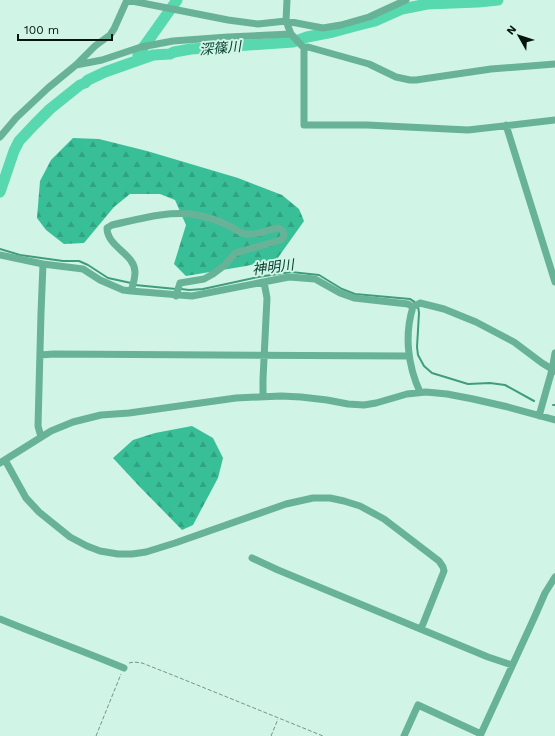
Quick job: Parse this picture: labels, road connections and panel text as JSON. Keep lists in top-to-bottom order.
{
  "water": ["深篠川", "神明川"],
  "scale_bar": "100 m",
  "north": "top left"
}
